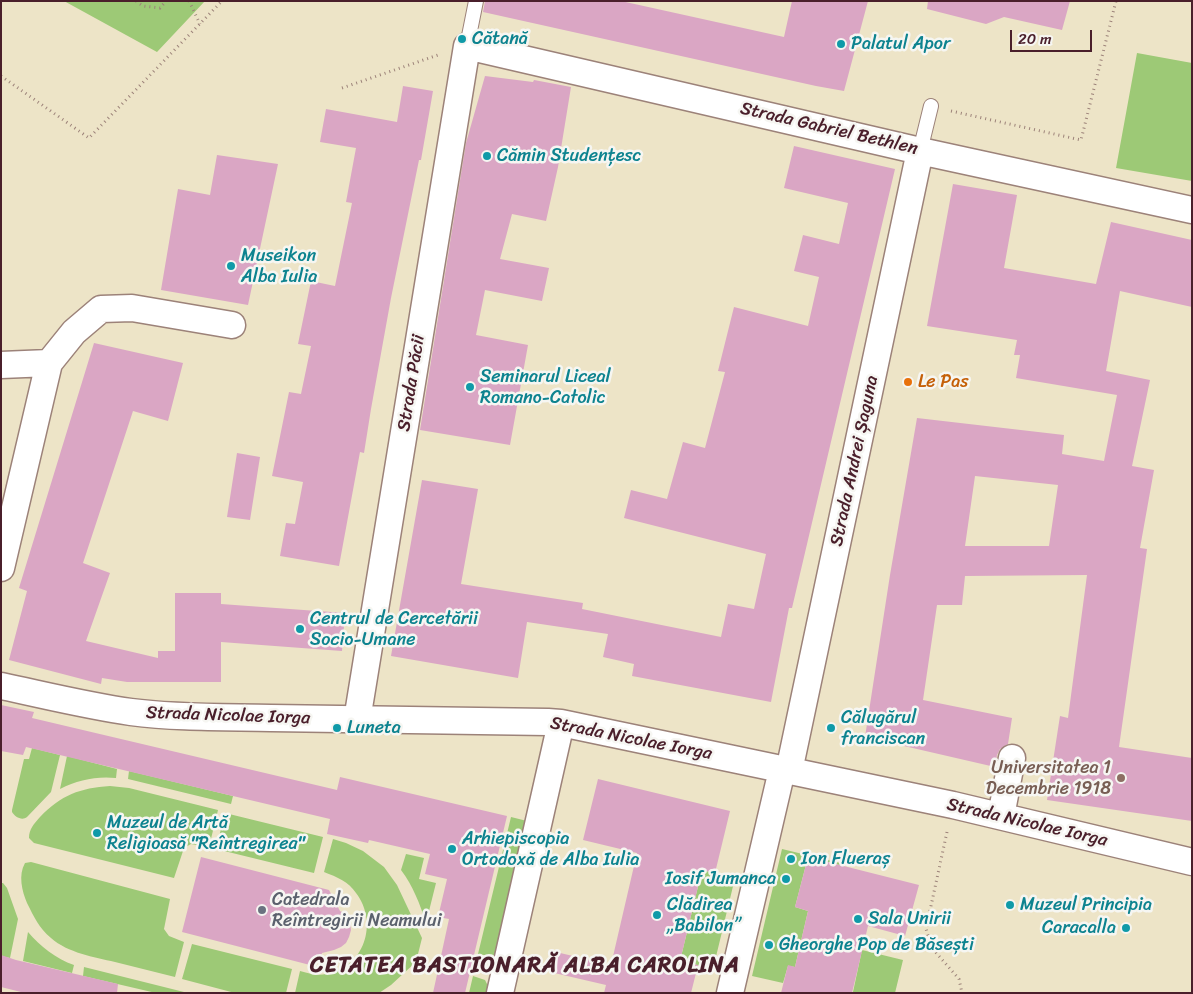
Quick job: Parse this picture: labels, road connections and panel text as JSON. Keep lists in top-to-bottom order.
{
  "streets": {
    "street": [
      "Strada Gabriel Bethlen",
      "Strada Păcii",
      "Strada Andrei Șaguna",
      "Strada Nicolae Iorga"
    ]
  },
  "crossings": [
    ["Strada Gabriel Bethlen", "Strada Păcii"],
    ["Strada Gabriel Bethlen", "Strada Andrei Șaguna"],
    ["Strada Păcii", "Strada Nicolae Iorga"],
    ["Strada Andrei Șaguna", "Strada Nicolae Iorga"]
  ],
  "districts": ["CETATEA BASTIONARĂ ALBA CAROLINA"],
  "places": [
    "Cătană",
    "Palatul Apor",
    "Cămin Studențesc",
    "Museikon Alba Iulia",
    "Le Pas",
    "Seminarul Liceal Romano-Catolic",
    "Centrul de Cercetării Socio-Umane",
    "Luneta",
    "Călugărul franciscan",
    "Universitatea 1 Decembrie 1918",
    "Muzeul de Artă Religioasă \"Reîntregirea\"",
    "Arhiepiscopia Ortodoxă de Alba Iulia",
    "Ion Flueraș",
    "Iosif Jumanca",
    "Muzeul Principia",
    "Catedrala Reîntregirii Neamului",
    "Clădirea „Babilon”",
    "Sala Unirii",
    "Caracalla",
    "Gheorghe Pop de Băsești"
  ],
  "scale_bar": "20 m"
}
